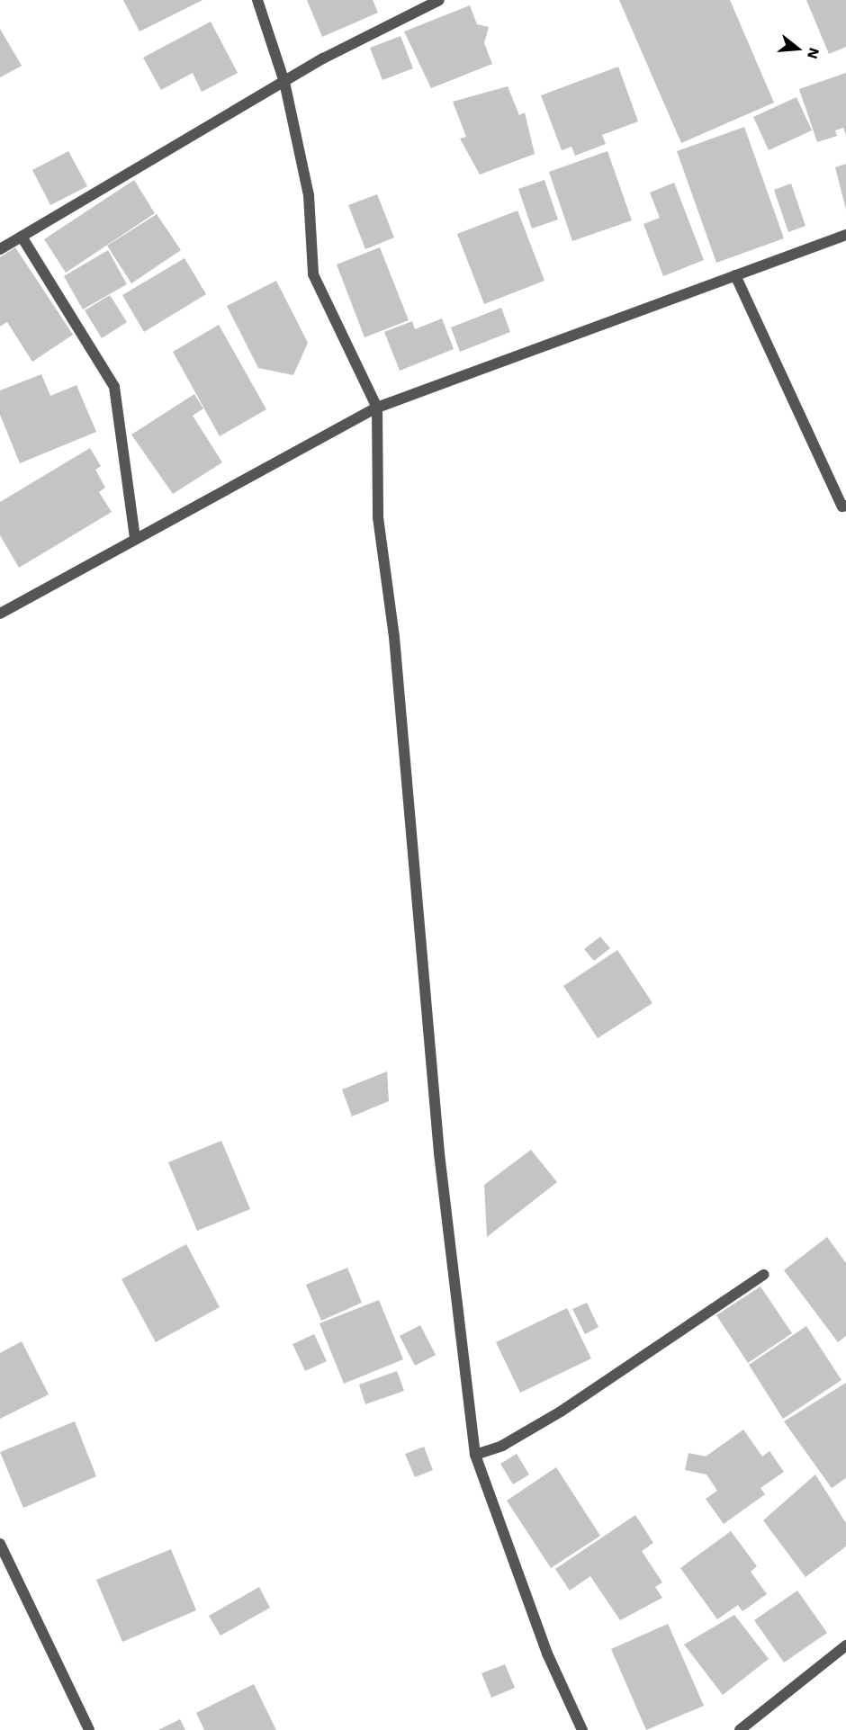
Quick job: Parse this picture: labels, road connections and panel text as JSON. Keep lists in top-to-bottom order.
{
  "north": "right"
}
